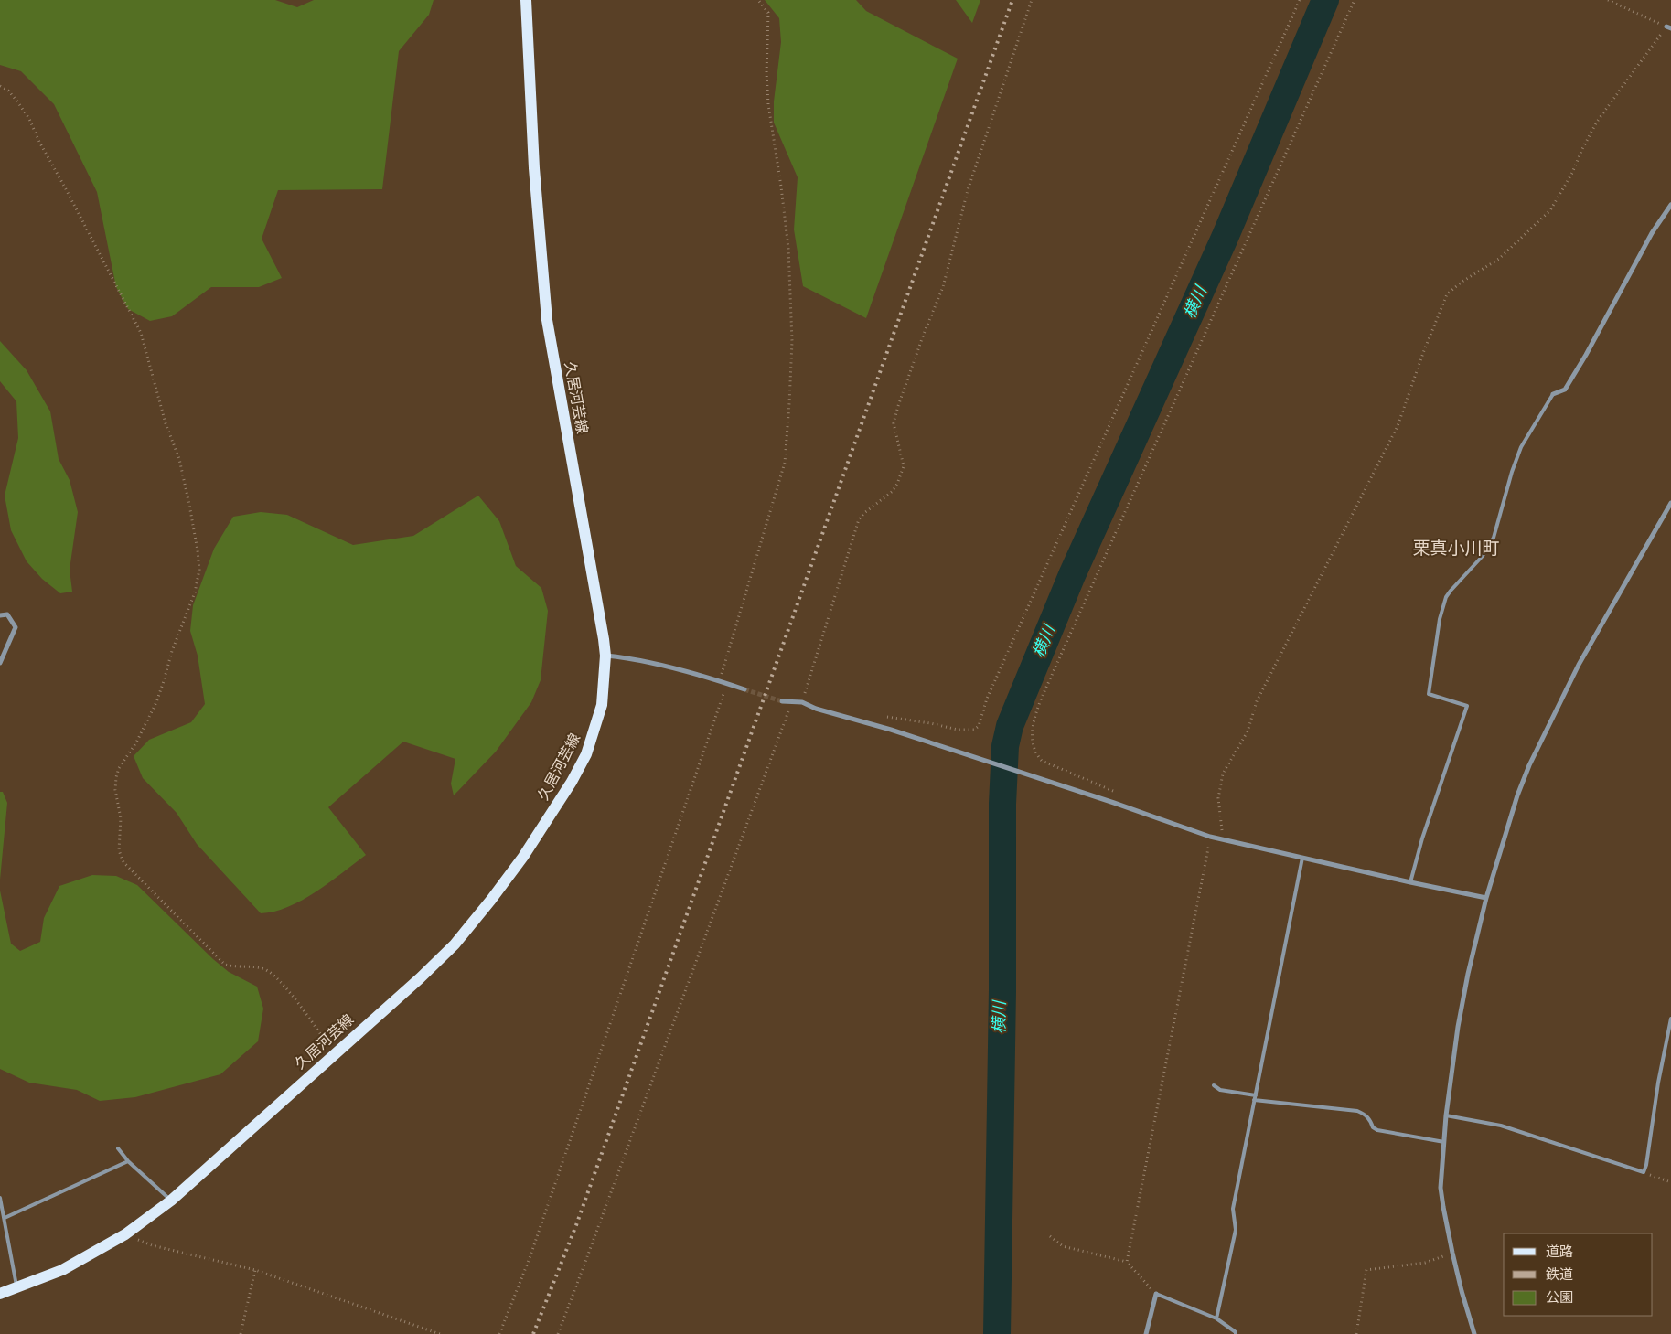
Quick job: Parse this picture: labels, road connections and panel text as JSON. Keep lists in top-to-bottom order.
{
  "streets": {
    "main road": ["久居河芸線"]
  },
  "districts": ["栗真小川町"],
  "water": ["横川"],
  "legend": ["道路", "鉄道", "公園"]
}
